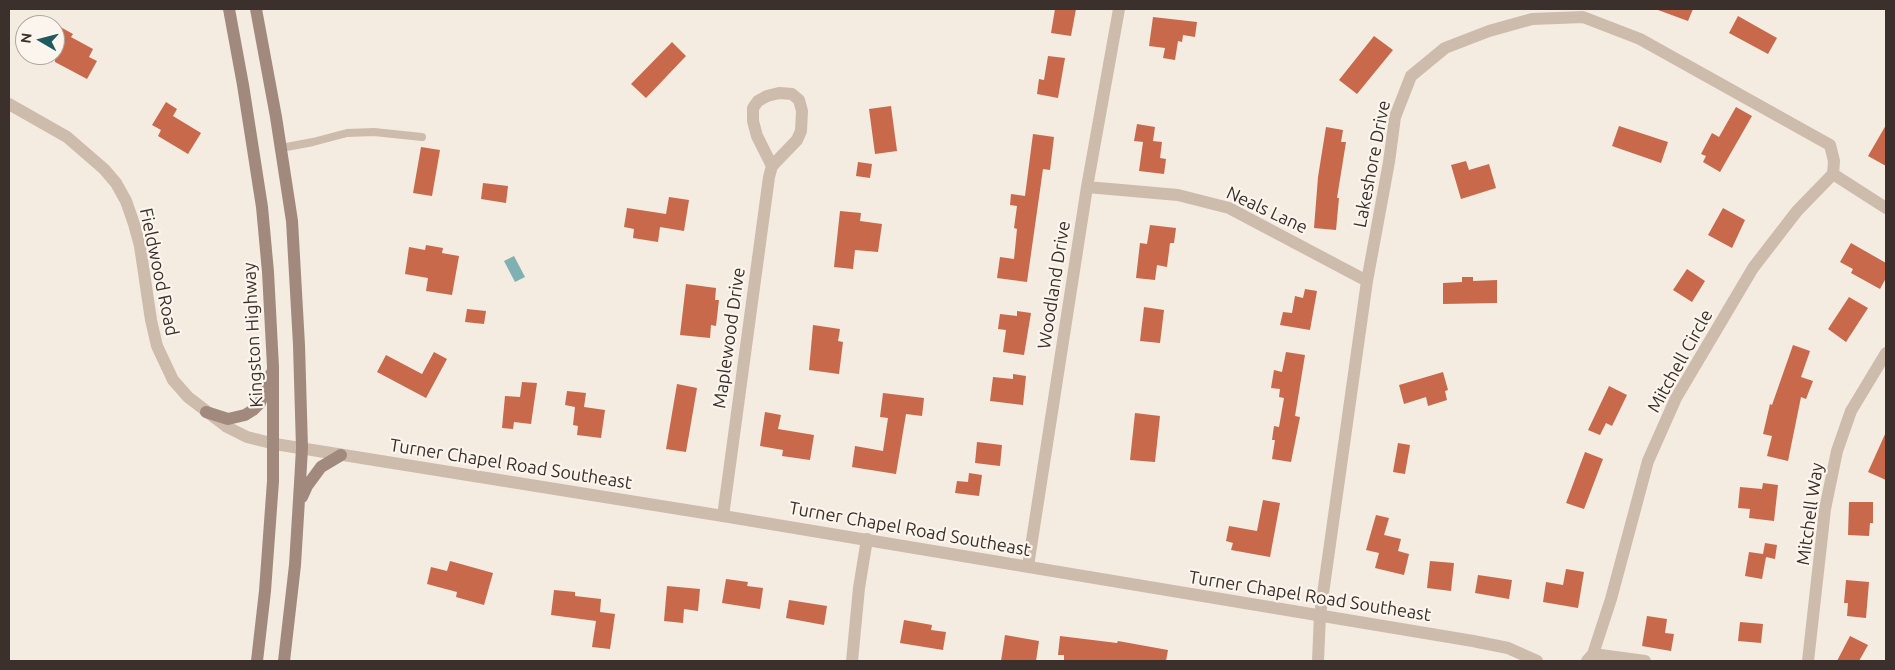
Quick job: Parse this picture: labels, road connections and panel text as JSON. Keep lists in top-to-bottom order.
{
  "streets": {
    "main road": ["Kingston Highway"],
    "street": [
      "Lakeshore Drive",
      "Neals Lane",
      "Fieldwood Road",
      "Woodland Drive",
      "Maplewood Drive",
      "Mitchell Circle",
      "Turner Chapel Road Southeast",
      "Mitchell Way"
    ]
  },
  "crossings": [
    ["Lakeshore Drive", "Neals Lane"],
    ["Lakeshore Drive", "Mitchell Circle"],
    ["Lakeshore Drive", "Turner Chapel Road Southeast"],
    ["Neals Lane", "Woodland Drive"],
    ["Fieldwood Road", "Kingston Highway"],
    ["Fieldwood Road", "Turner Chapel Road Southeast"],
    ["Woodland Drive", "Turner Chapel Road Southeast"],
    ["Kingston Highway", "Turner Chapel Road Southeast"],
    ["Maplewood Drive", "Turner Chapel Road Southeast"]
  ],
  "north": "left"
}
